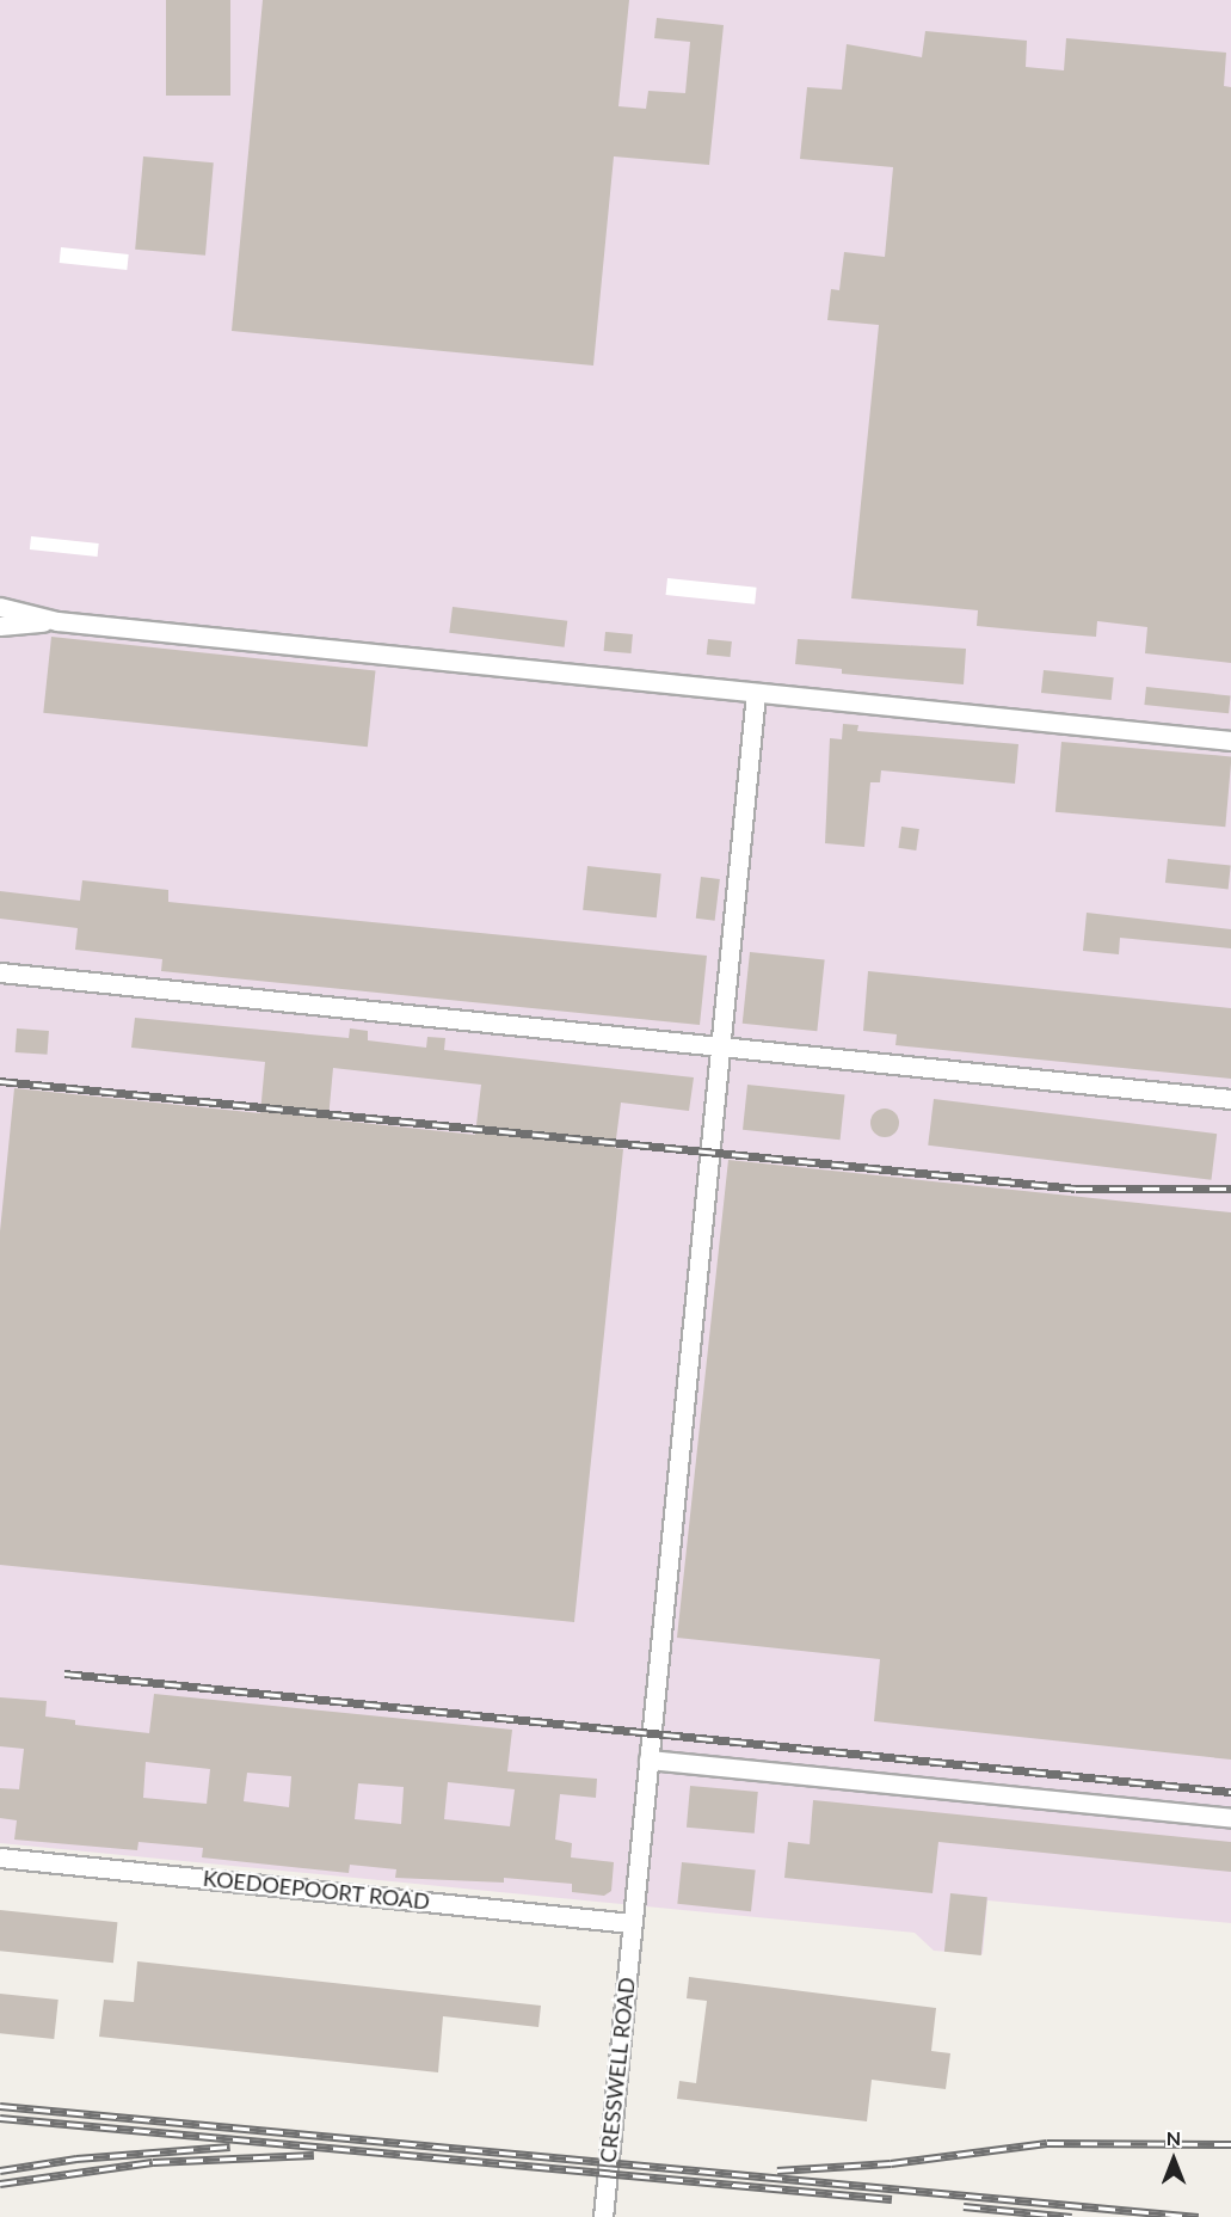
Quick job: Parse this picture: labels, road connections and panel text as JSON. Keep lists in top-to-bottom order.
{
  "streets": {
    "street": ["KOEDOEPOORT ROAD", "CRESSWELL ROAD"]
  },
  "crossings": [
    ["KOEDOEPOORT ROAD", "CRESSWELL ROAD"]
  ],
  "north": "top"
}
